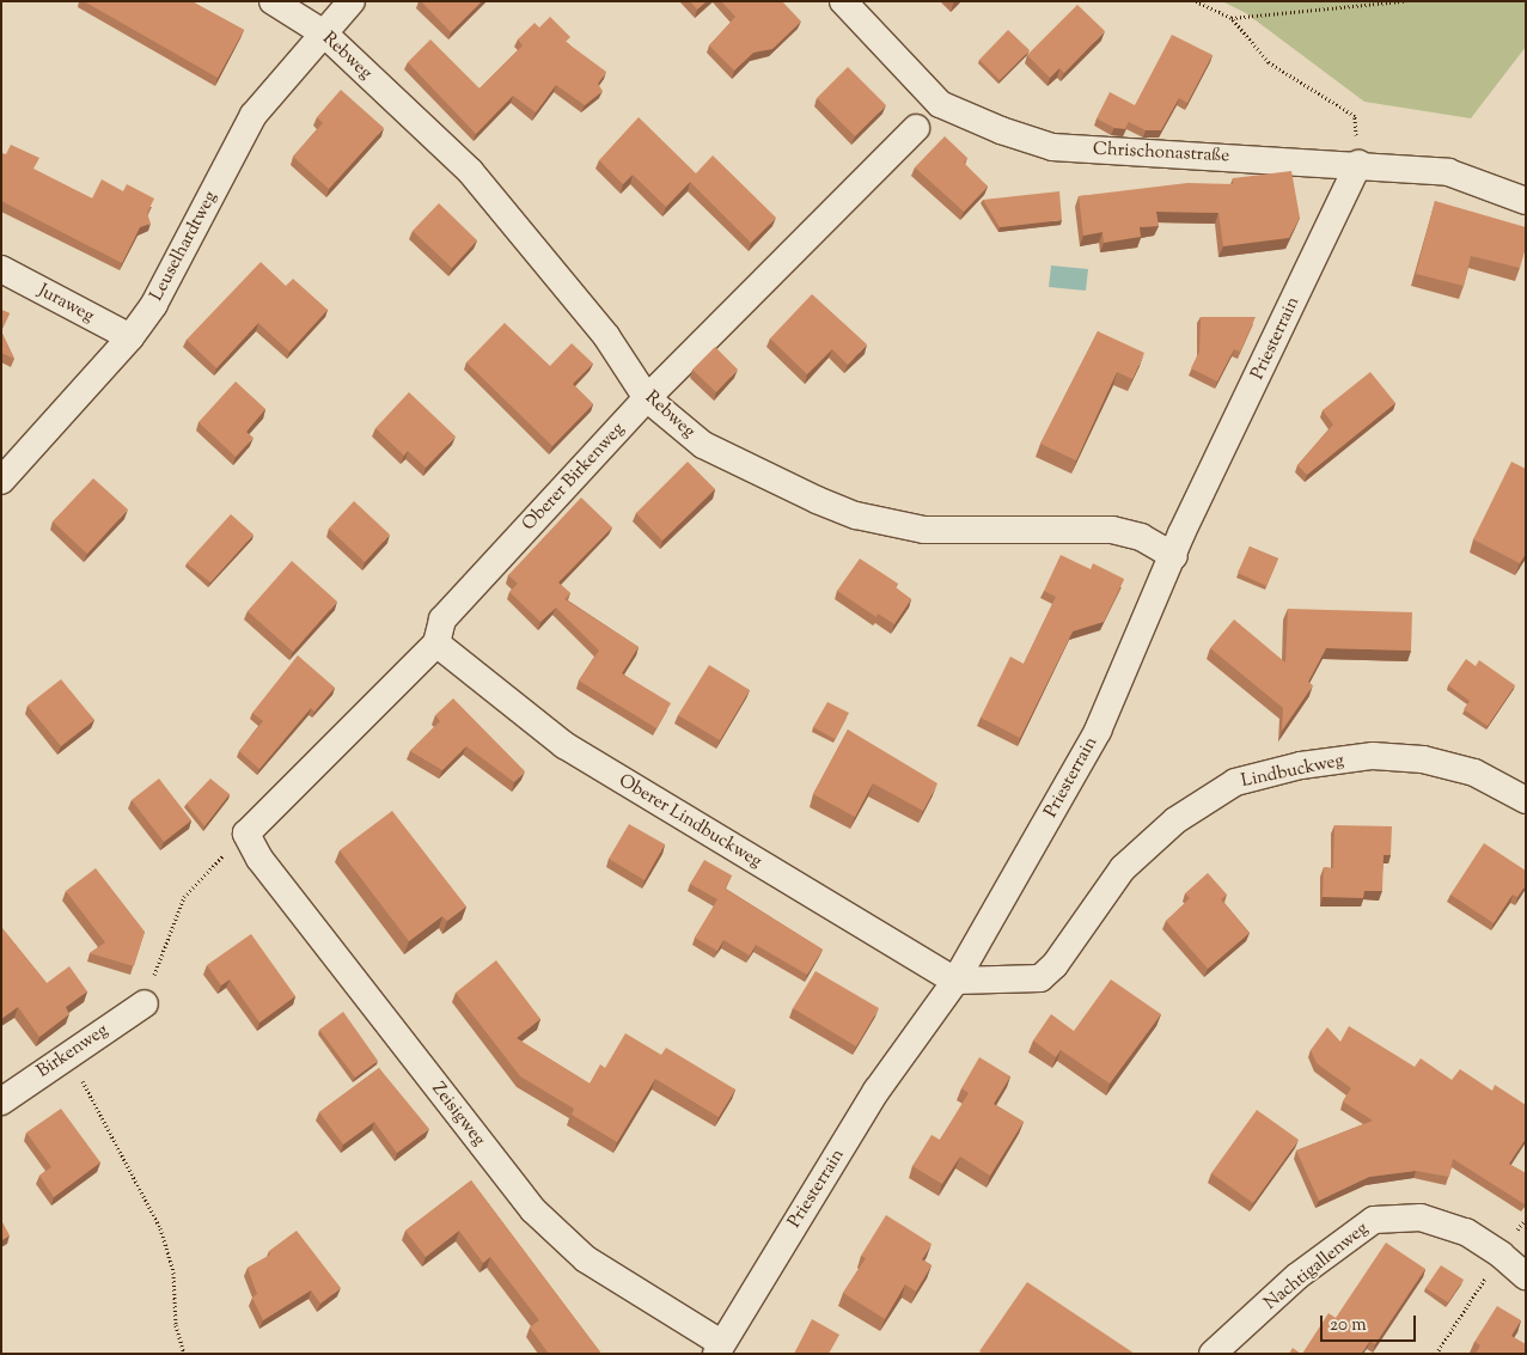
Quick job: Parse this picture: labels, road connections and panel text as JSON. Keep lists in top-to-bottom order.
{
  "streets": {
    "street": [
      "Rebweg",
      "Chrischonastraße",
      "Leuselhardtweg",
      "Juraweg",
      "Priesterrain",
      "Oberer Birkenweg",
      "Lindbuckweg",
      "Oberer Lindbuckweg",
      "Birkenweg",
      "Zeisigweg",
      "Nachtigallenweg"
    ]
  },
  "crossings": [
    ["Rebweg", "Leuselhardtweg"],
    ["Rebweg", "Priesterrain"],
    ["Rebweg", "Oberer Birkenweg"],
    ["Chrischonastraße", "Priesterrain"],
    ["Chrischonastraße", "Oberer Birkenweg"],
    ["Leuselhardtweg", "Juraweg"],
    ["Priesterrain", "Lindbuckweg"],
    ["Priesterrain", "Oberer Lindbuckweg"],
    ["Priesterrain", "Zeisigweg"],
    ["Oberer Birkenweg", "Oberer Lindbuckweg"],
    ["Oberer Birkenweg", "Zeisigweg"],
    ["Lindbuckweg", "Oberer Lindbuckweg"]
  ],
  "scale_bar": "20 m"
}
